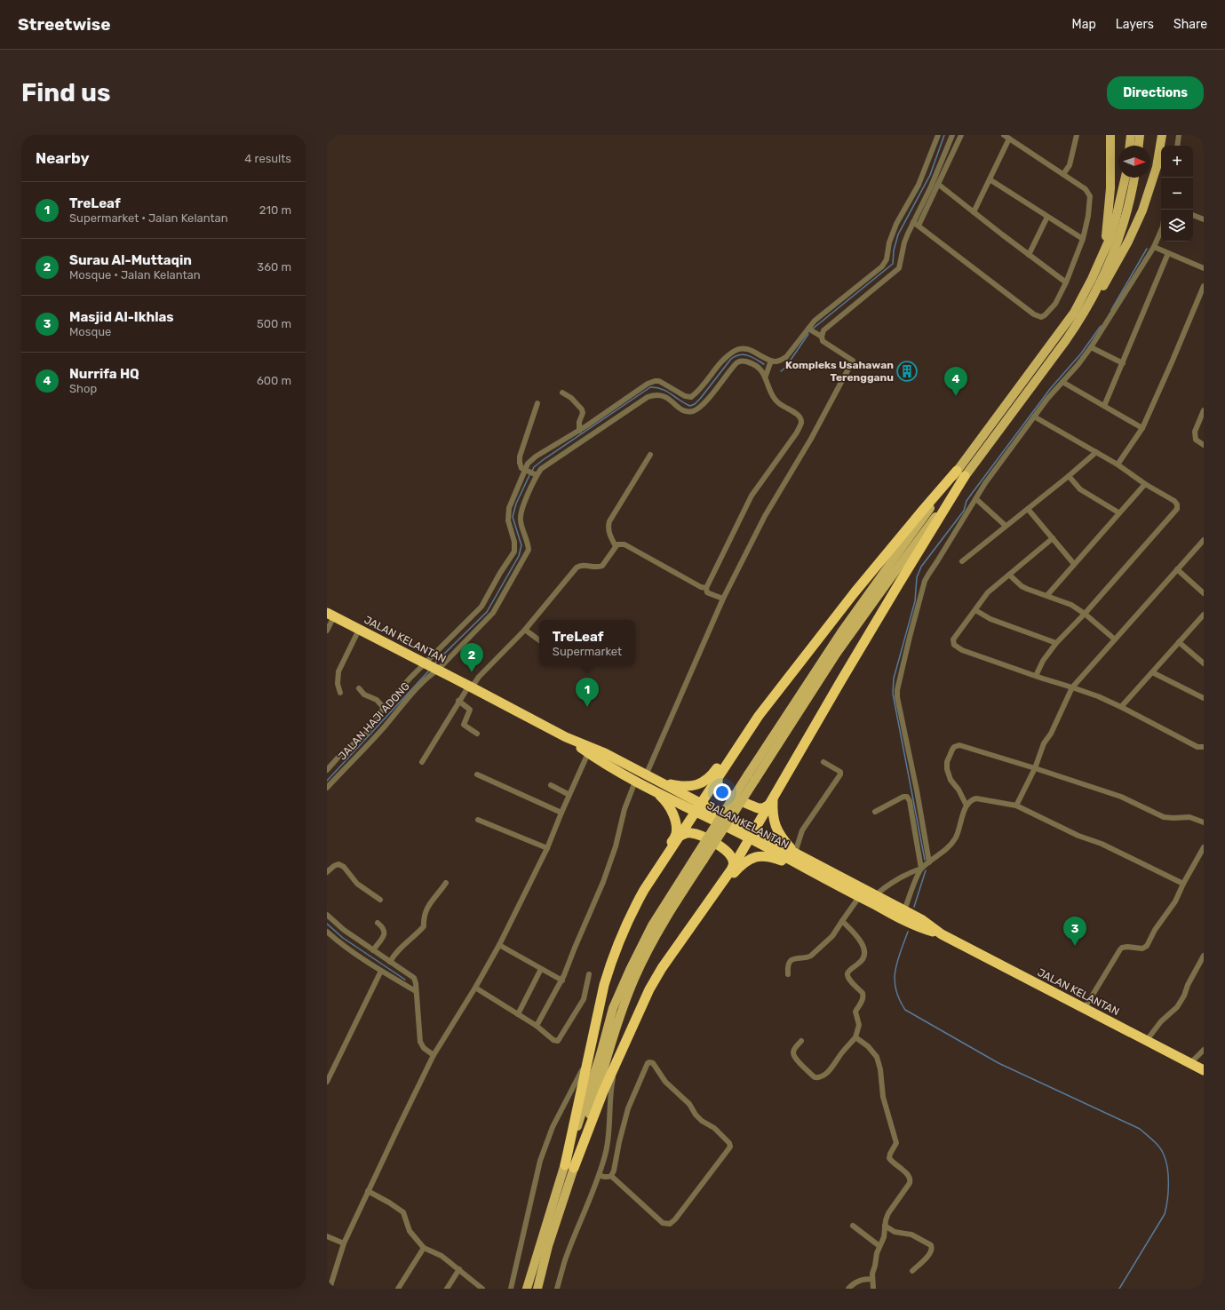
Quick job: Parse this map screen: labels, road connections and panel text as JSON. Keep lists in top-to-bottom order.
{
  "streets": {
    "highway": ["JALAN KELANTAN"],
    "street": ["JALAN HAJI ADONG"]
  },
  "crossings": [
    ["JALAN KELANTAN", "JALAN HAJI ADONG"]
  ],
  "places": {
    "building": ["Kompleks Usahawan Terengganu"]
  },
  "north": "right",
  "page": {
    "header": "Streetwise",
    "nav": ["Map", "Layers", "Share"],
    "buttons": "Directions",
    "title": "Find us",
    "heading": ["Nearby", "4 results"],
    "map_buttons": ["+", "−"],
    "list": [
      {
        "mark": "1",
        "name": "TreLeaf",
        "note": "Supermarket · Jalan Kelantan",
        "value": "210 m"
      },
      {
        "mark": "2",
        "name": "Surau Al-Muttaqin",
        "note": "Mosque · Jalan Kelantan",
        "value": "360 m"
      },
      {
        "mark": "3",
        "name": "Masjid Al-Ikhlas",
        "note": "Mosque",
        "value": "500 m"
      },
      {
        "mark": "4",
        "name": "Nurrifa HQ",
        "note": "Shop",
        "value": "600 m"
      }
    ],
    "pins": [
      "4",
      "2",
      "1",
      "3"
    ],
    "popup": ["TreLeaf", "Supermarket"]
  }
}
